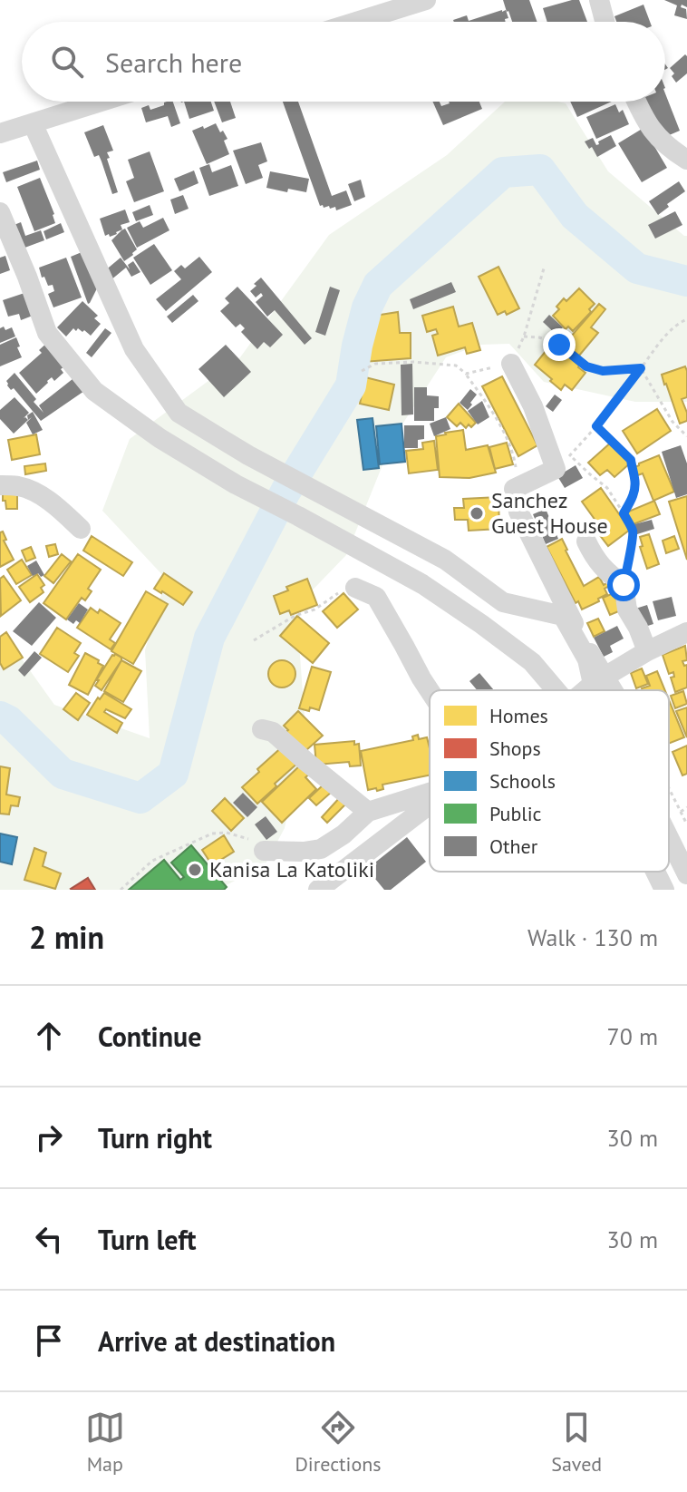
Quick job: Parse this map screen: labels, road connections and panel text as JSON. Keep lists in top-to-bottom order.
{
  "places": ["Sanchez Guest House", "Kanisa La Katoliki"],
  "legend": [
    "Homes",
    "Shops",
    "Schools",
    "Public",
    "Other"
  ],
  "page": {
    "search": "Search here",
    "heading": ["2 min", "Walk · 130 m"],
    "list": [
      ["Continue", "70 m"],
      ["Turn right", "30 m"],
      ["Turn left", "30 m"],
      "Arrive at destination"
    ],
    "nav": ["Map", "Directions", "Saved"]
  }
}
